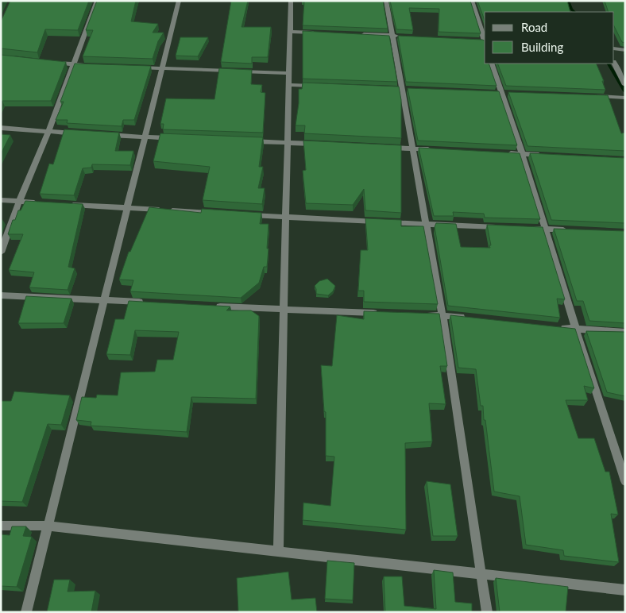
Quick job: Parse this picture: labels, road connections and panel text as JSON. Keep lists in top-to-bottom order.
{
  "legend": ["Road", "Building"]
}
